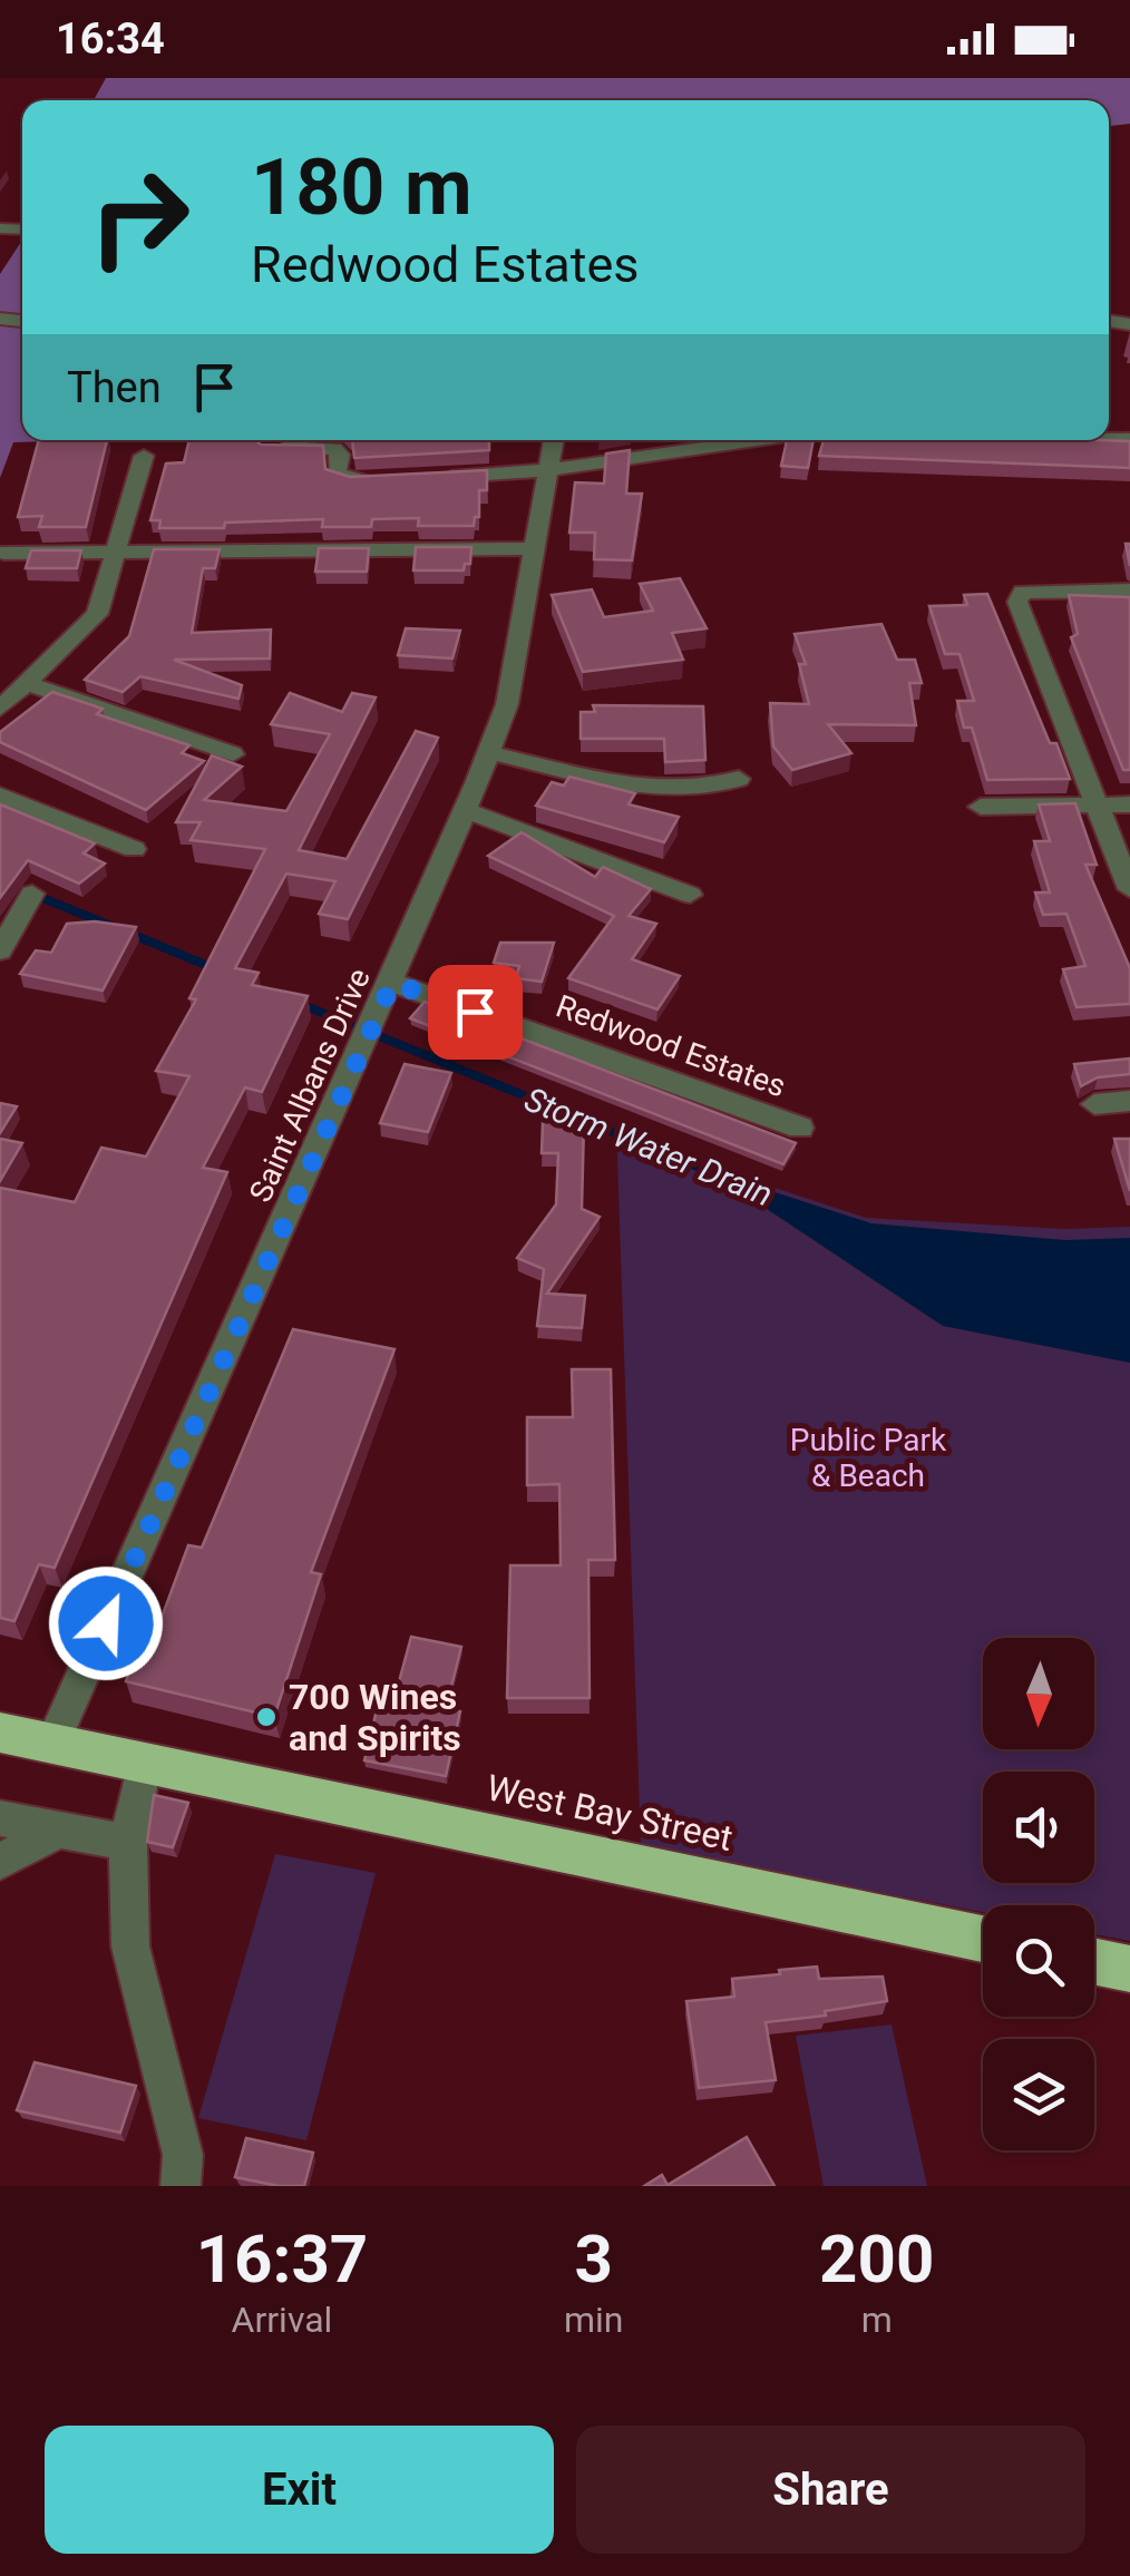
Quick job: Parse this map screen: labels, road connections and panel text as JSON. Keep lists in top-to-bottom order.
{
  "streets": {
    "highway": ["West Bay Street"],
    "street": ["Redwood Estates", "Saint Albans Drive"]
  },
  "crossings": [
    ["Redwood Estates", "Saint Albans Drive"],
    ["Saint Albans Drive", "West Bay Street"]
  ],
  "water": ["Storm Water Drain"],
  "parks": ["Public Park & Beach"],
  "places": ["700 Wines and Spirits"],
  "north": "bottom",
  "page": {
    "status": "16:34",
    "turn": ["180 m", "Redwood Estates"],
    "then": "Then",
    "eta": [
      "16:37",
      "Arrival",
      "3",
      "min",
      "200",
      "m"
    ],
    "buttons": ["Exit", "Share"]
  }
}
